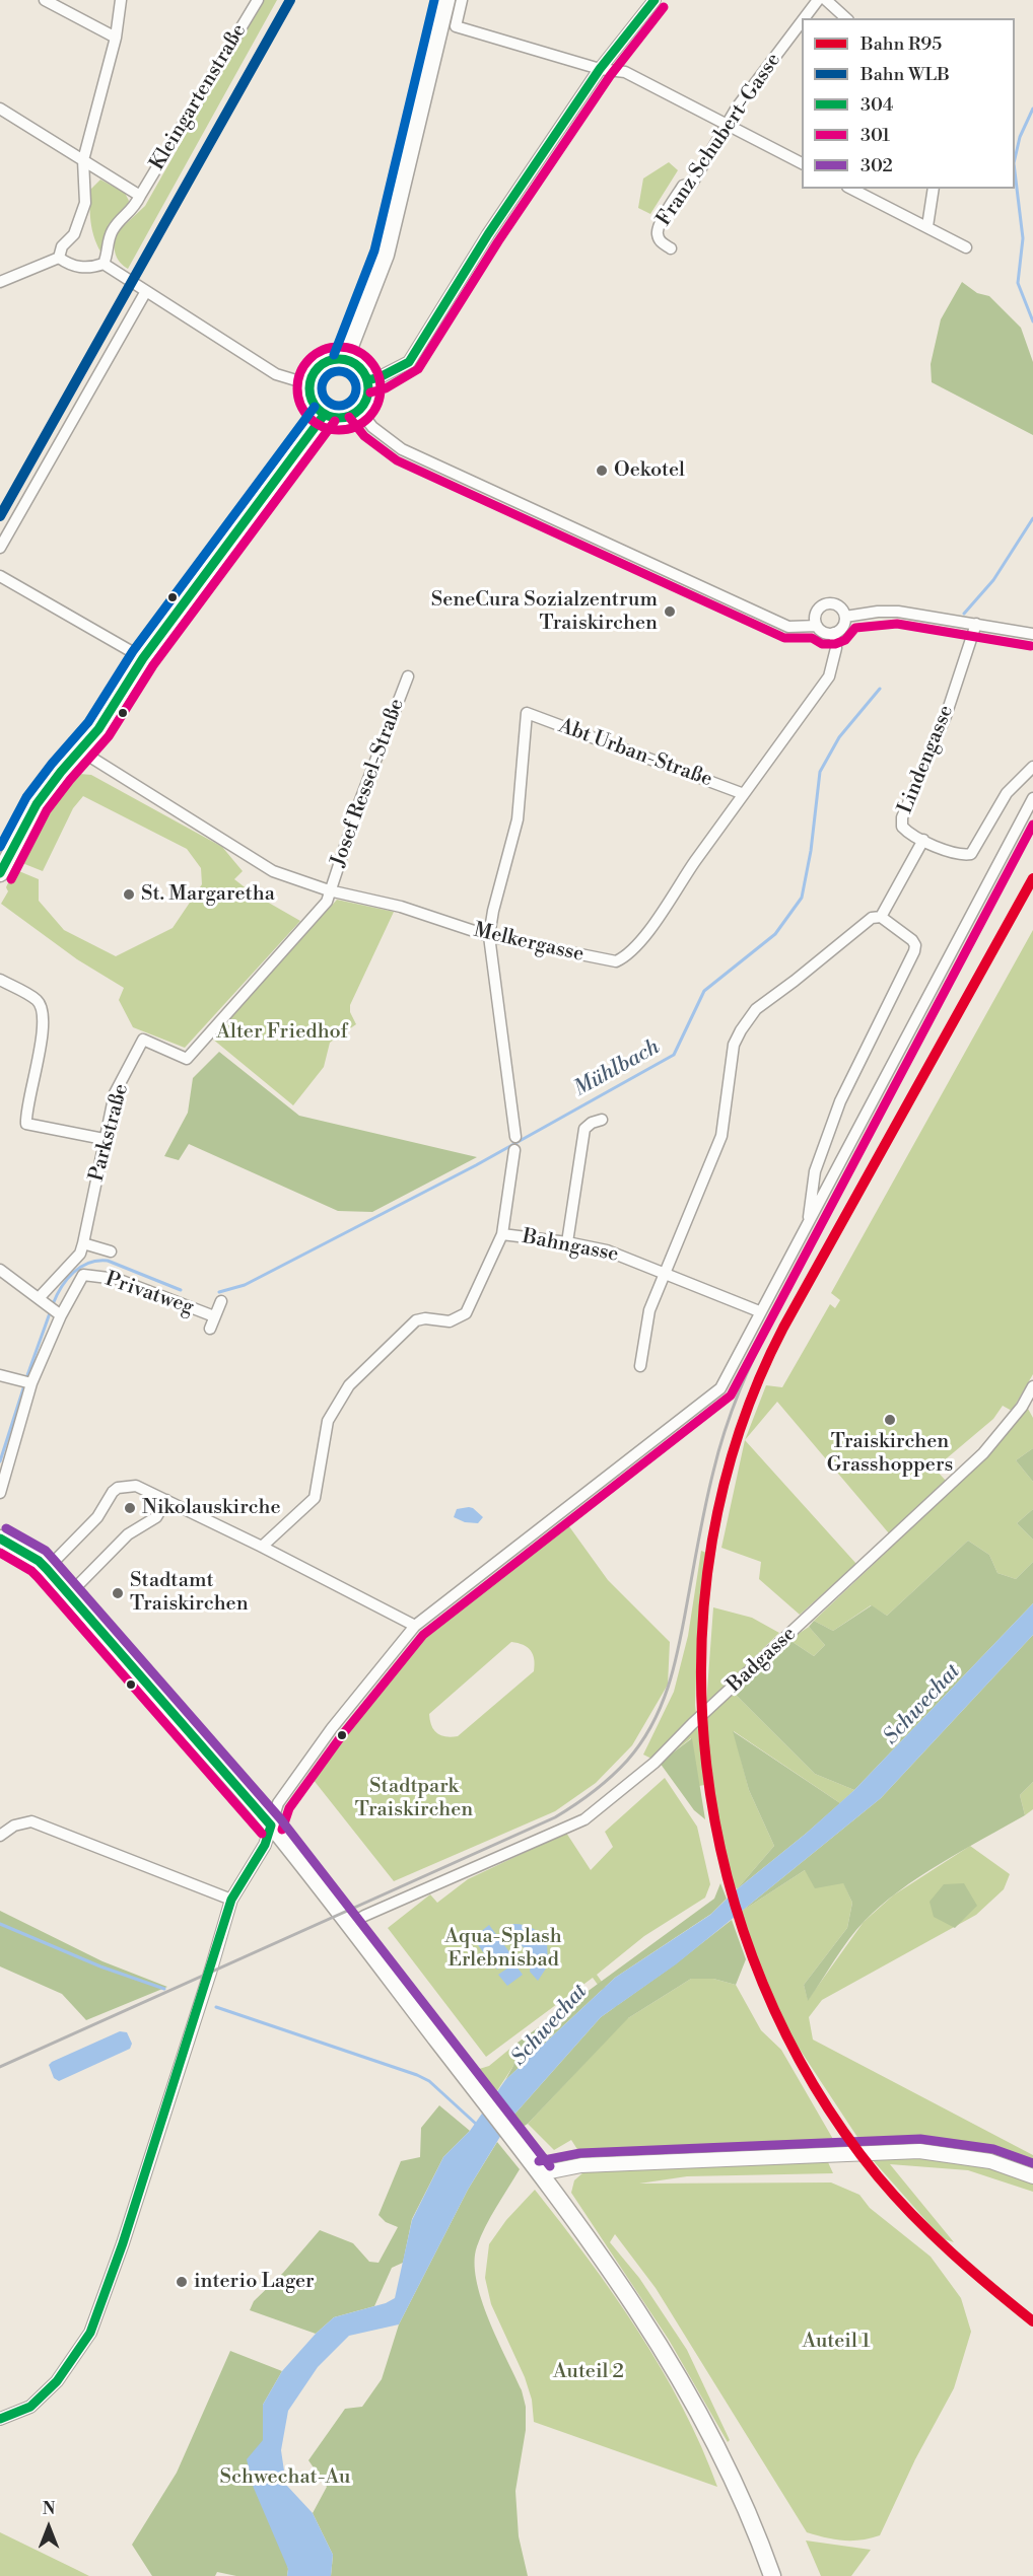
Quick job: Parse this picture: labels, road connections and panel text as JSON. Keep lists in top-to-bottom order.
{
  "streets": {
    "street": [
      "Kleingartenstraße",
      "Franz Schubert-Gasse",
      "Abt Urban-Straße",
      "Lindengasse",
      "Josef Ressel-Straße",
      "Melkergasse",
      "Parkstraße",
      "Bahngasse",
      "Privatweg",
      "Badgasse"
    ]
  },
  "crossings": [
    ["Abt Urban-Straße", "Melkergasse"],
    ["Josef Ressel-Straße", "Melkergasse"],
    ["Josef Ressel-Straße", "Parkstraße"],
    ["Melkergasse", "Parkstraße"]
  ],
  "water": ["Mühlbach", "Schwechat"],
  "parks": [
    "Alter Friedhof",
    "Stadtpark Traiskirchen",
    "Aqua-Splash Erlebnisbad",
    "Auteil 1",
    "Auteil 2",
    "Schwechat-Au"
  ],
  "places": [
    "Oekotel",
    "SeneCura Sozialzentrum Traiskirchen",
    "St. Margaretha",
    "Traiskirchen Grasshoppers",
    "Nikolauskirche",
    "Stadtamt Traiskirchen",
    "interio Lager"
  ],
  "lines": [
    "rail line WLB",
    "transit line 304",
    "transit line 301",
    "rail line R95",
    "transit line 302"
  ],
  "legend": [
    "Bahn R95",
    "Bahn WLB",
    "304",
    "301",
    "302"
  ],
  "north": "top"
}
